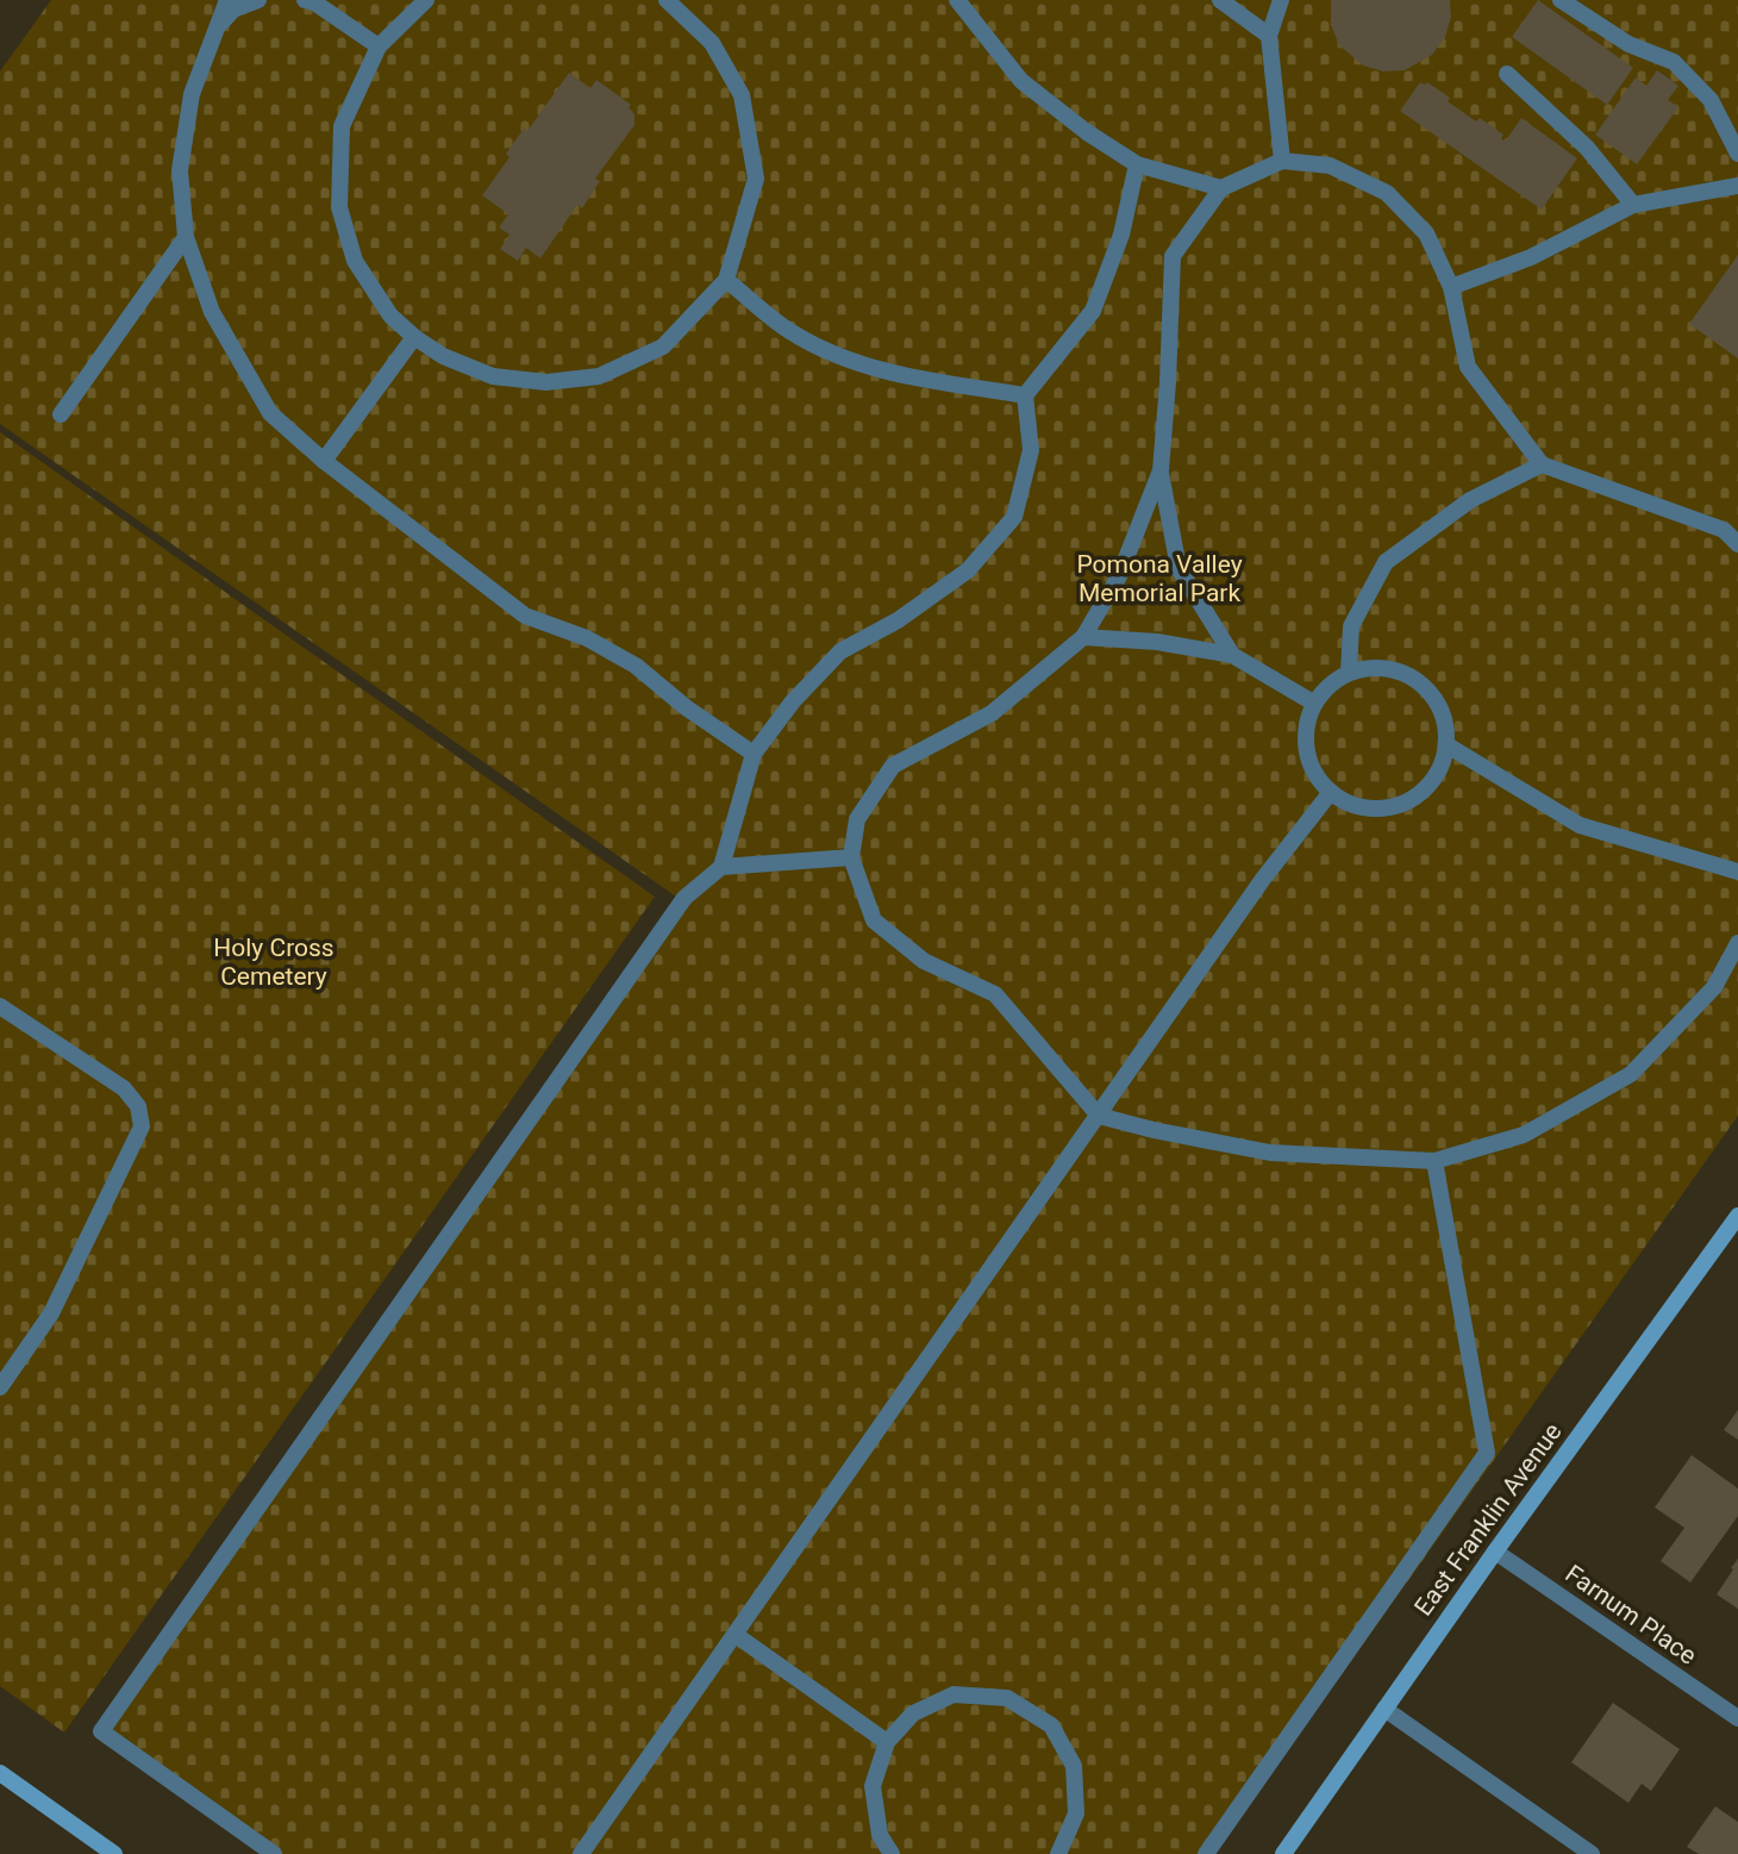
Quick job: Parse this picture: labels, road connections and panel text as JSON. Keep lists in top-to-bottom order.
{
  "streets": {
    "street": ["East Franklin Avenue", "Farnum Place"]
  },
  "crossings": [
    ["East Franklin Avenue", "Farnum Place"]
  ],
  "parks": ["Pomona Valley Memorial Park", "Holy Cross Cemetery"]
}
